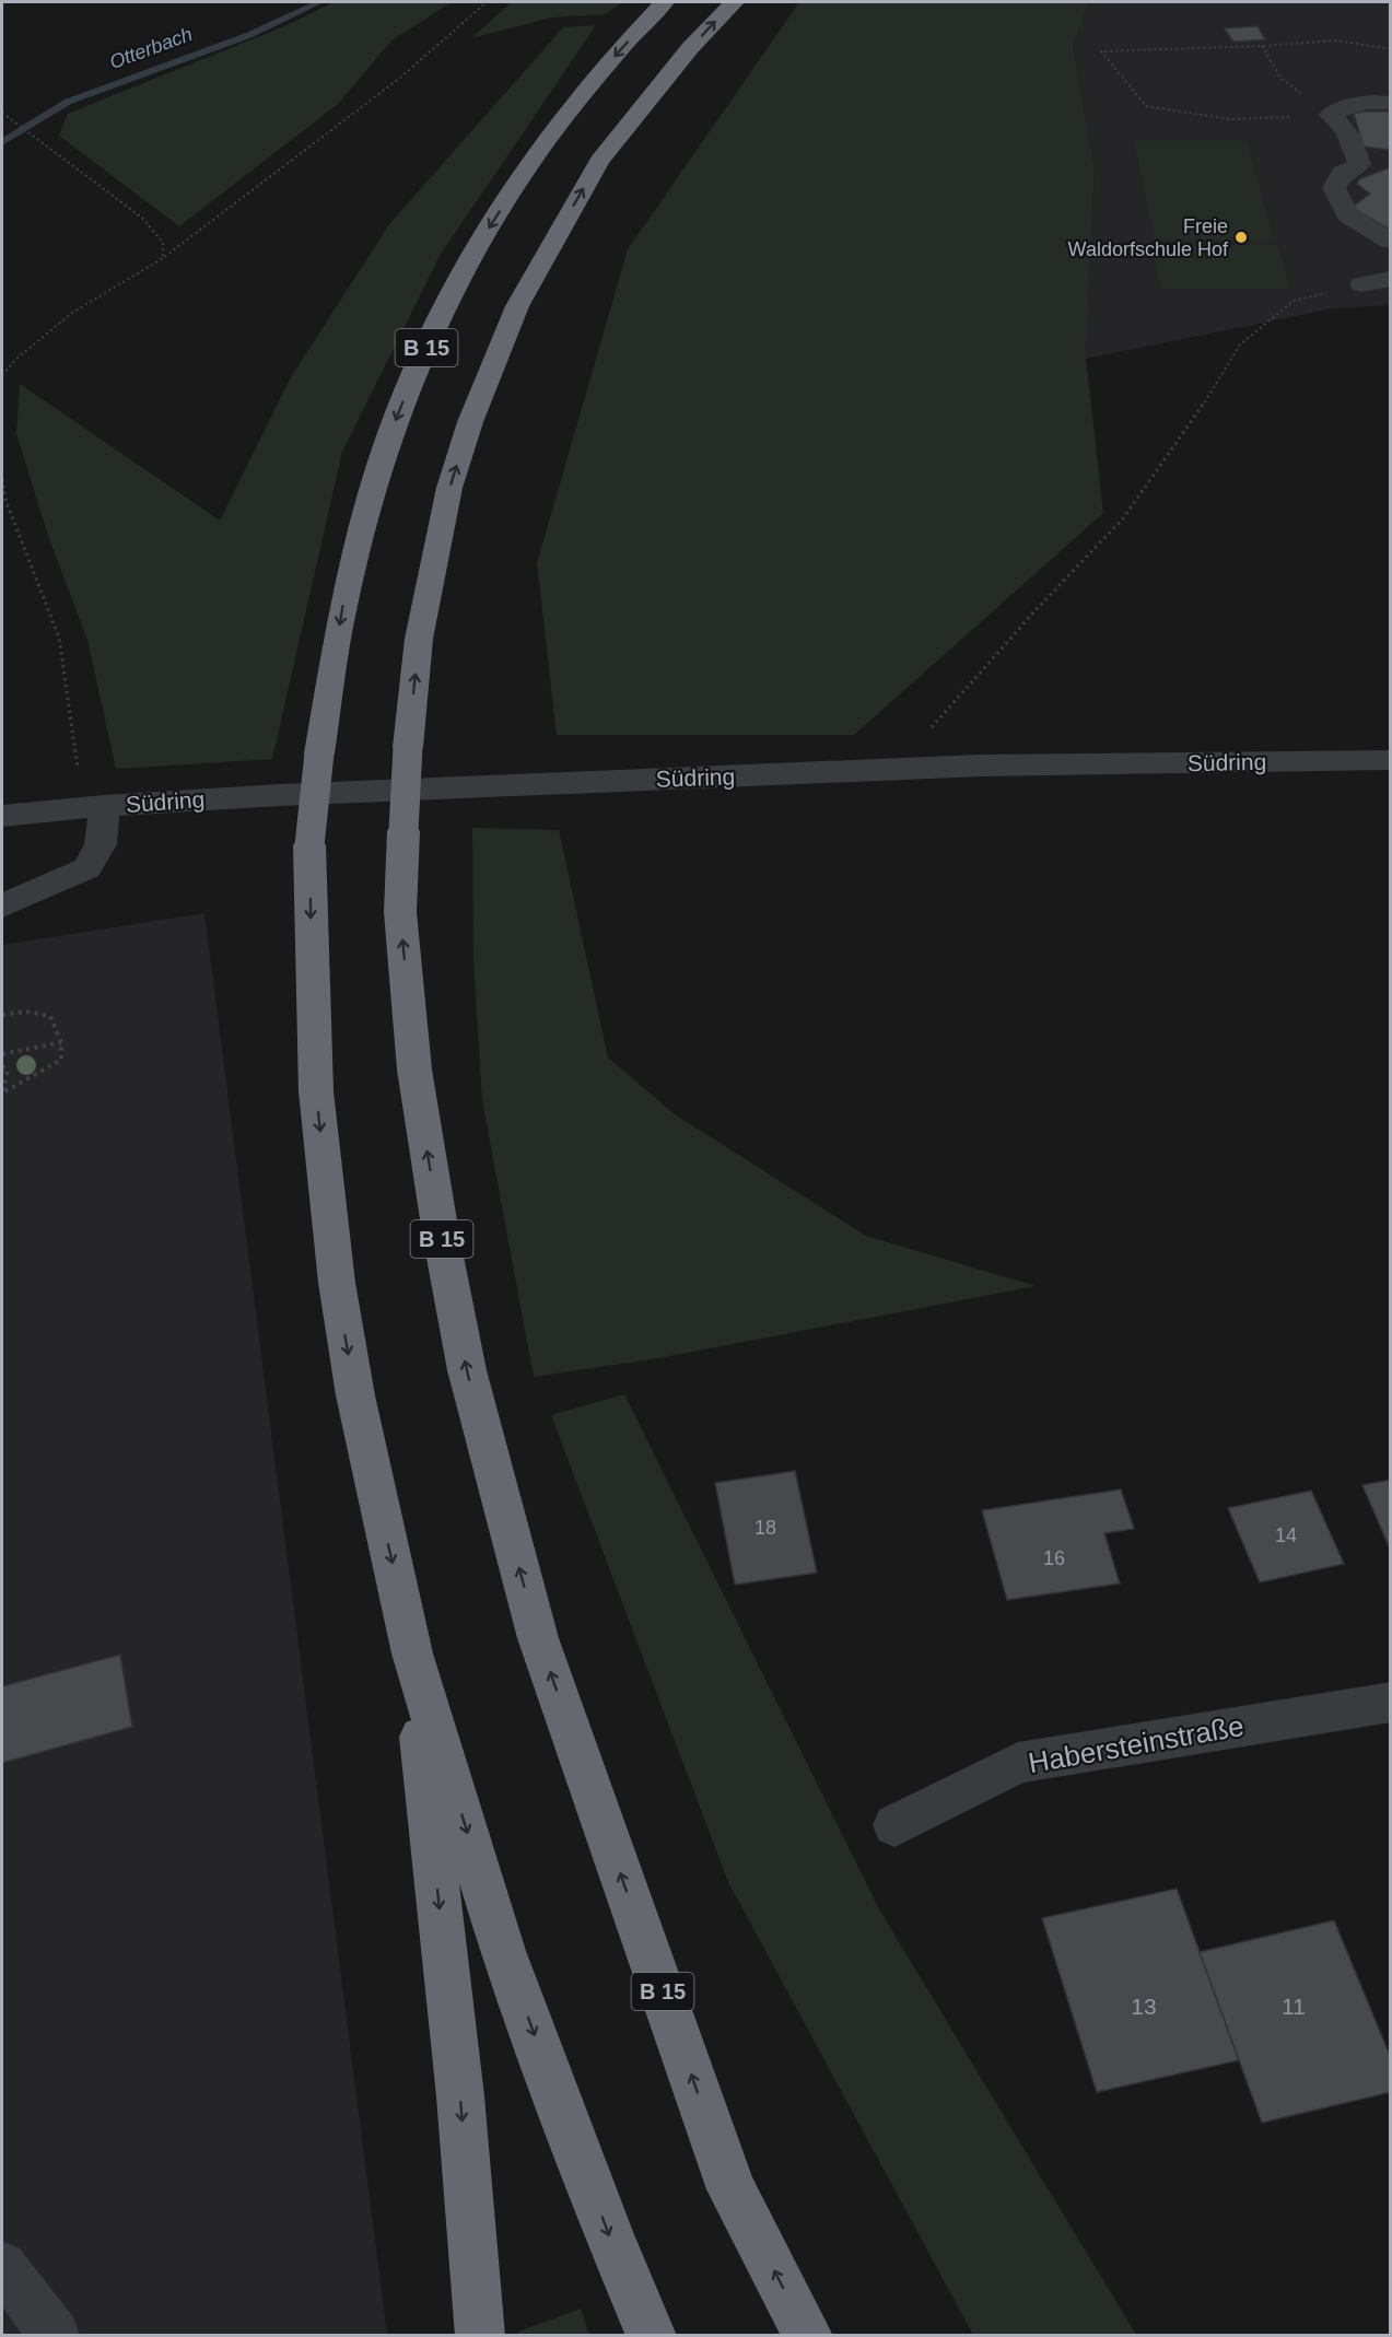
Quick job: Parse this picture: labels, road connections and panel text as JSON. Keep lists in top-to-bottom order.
{
  "streets": {
    "highway": ["B 15"],
    "street": ["Südring", "Habersteinstraße"]
  },
  "water": ["Otterbach"],
  "places": ["Freie Waldorfschule Hof"],
  "house_numbers": [
    "18",
    "14",
    "16",
    "13",
    "11"
  ]
}
